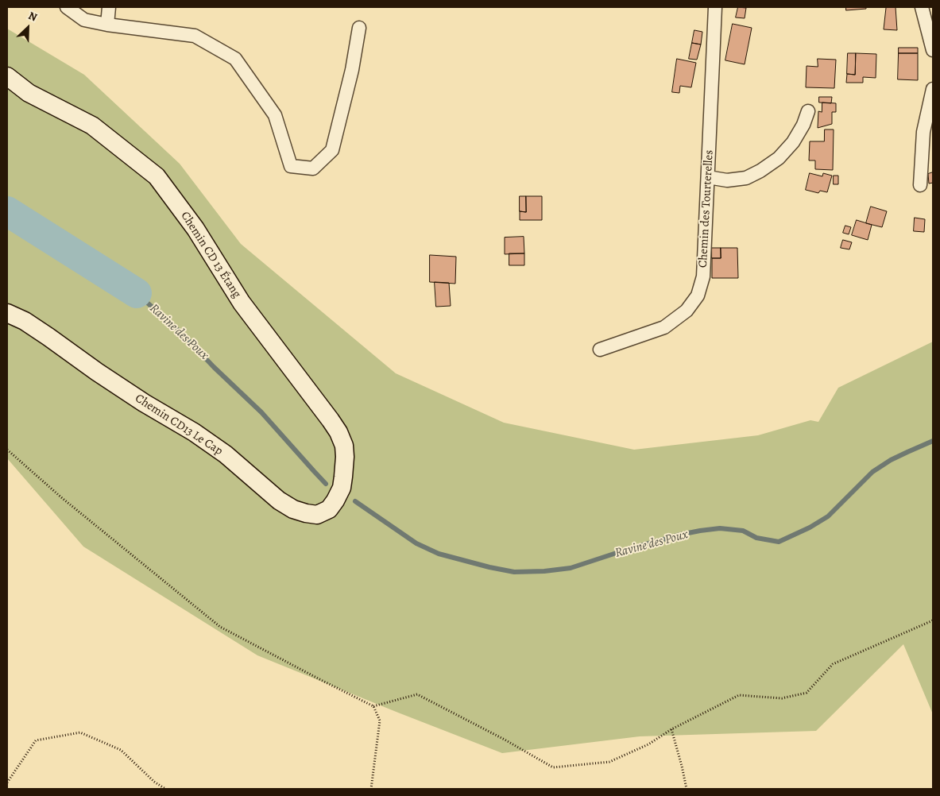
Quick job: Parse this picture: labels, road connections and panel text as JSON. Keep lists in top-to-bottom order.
{
  "streets": {
    "main road": ["Chemin CD 13 Étang", "Chemin CD13 Le Cap"],
    "street": ["Chemin des Tourterelles"]
  },
  "crossings": [
    ["Chemin CD 13 Étang", "Chemin CD13 Le Cap"]
  ],
  "water": ["Ravine des Poux"],
  "north": "top right"
}
